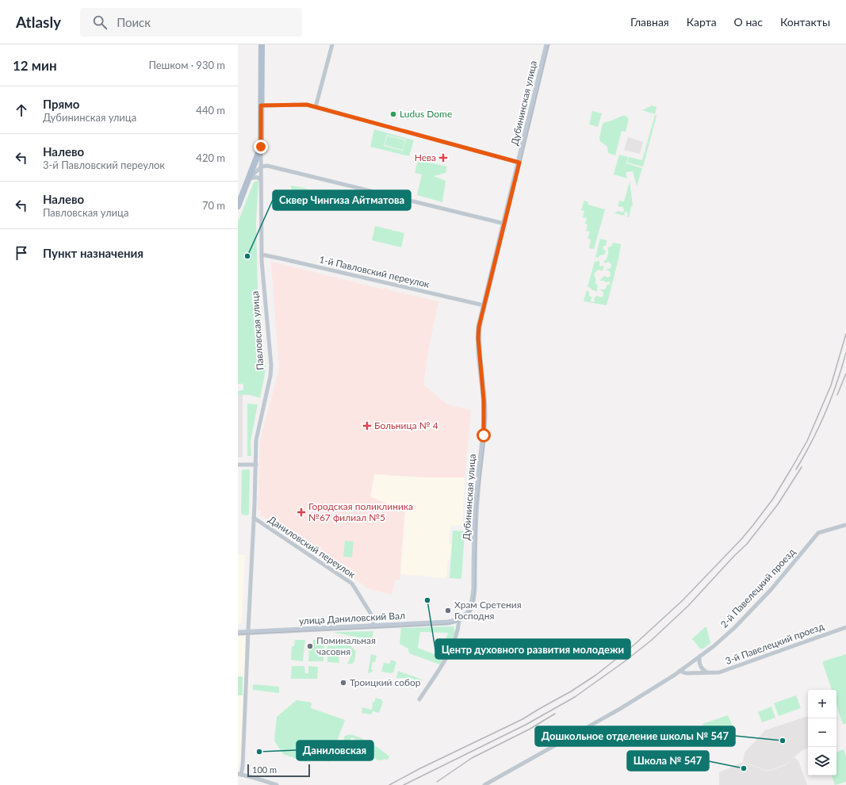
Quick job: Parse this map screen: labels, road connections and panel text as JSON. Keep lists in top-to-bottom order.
{
  "streets": {
    "main road": ["Дубининская улица", "Павловская улица", "улица Даниловский Вал"],
    "street": [
      "1-й Павловский переулок",
      "Даниловский переулок",
      "2-й Павелецкий проезд",
      "3-й Павелецкий проезд"
    ]
  },
  "crossings": [
    ["Дубининская улица", "1-й Павловский переулок"],
    ["Дубининская улица", "улица Даниловский Вал"],
    ["1-й Павловский переулок", "Павловская улица"],
    ["Павловская улица", "Даниловский переулок"],
    ["Павловская улица", "улица Даниловский Вал"],
    ["Даниловский переулок", "улица Даниловский Вал"],
    ["2-й Павелецкий проезд", "3-й Павелецкий проезд"]
  ],
  "places": {
    "other": [
      "Ludus Dome",
      "Сквер Чингиза Айтматова",
      "Центр духовного развития молодежи",
      "Храм Сретения Господня",
      "Поминальная часовня",
      "Троицкий собор",
      "Дошкольное отделение школы № 547",
      "Даниловская",
      "Школа № 547"
    ],
    "health": ["Нева", "Больница № 4", "Городская поликлиника №67 филиал №5"]
  },
  "scale_bar": "100 m",
  "page": {
    "header": "Atlasly",
    "search": "Поиск",
    "nav": [
      "Главная",
      "Карта",
      "О нас",
      "Контакты"
    ],
    "heading": ["12 мин", "Пешком · 930 m"],
    "list": [
      ["Прямо", "Дубининская улица", "440 m"],
      ["Налево", "3-й Павловский переулок", "420 m"],
      ["Налево", "Павловская улица", "70 m"],
      "Пункт назначения"
    ],
    "map_buttons": ["+", "−"],
    "scale": "100 m"
  }
}
